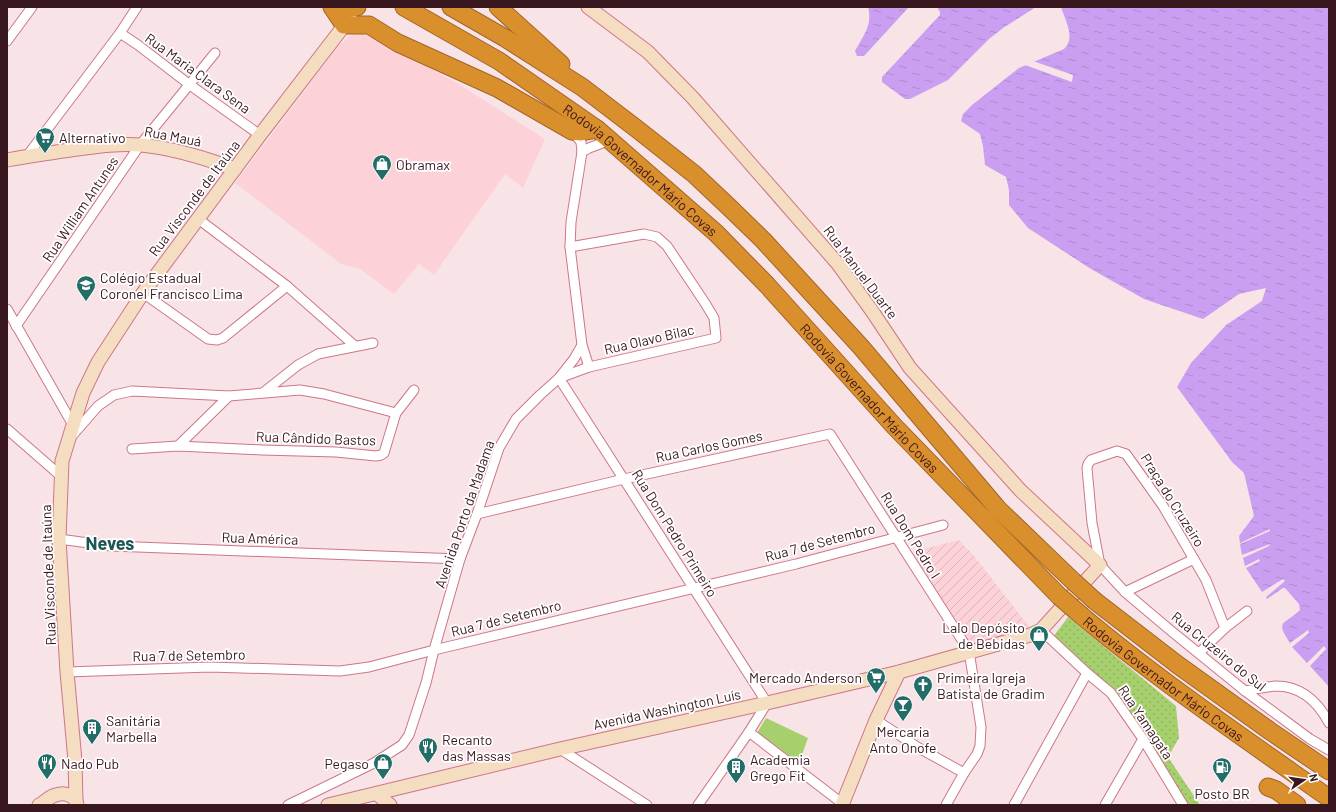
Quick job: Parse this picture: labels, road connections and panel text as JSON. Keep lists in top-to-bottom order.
{
  "streets": {
    "highway": ["Rodovia Governador Mário Covas"],
    "street": [
      "Rua Maria Clara Sena",
      "Rua Mauá",
      "Rua Visconde de Itaúna",
      "Rua William Antunes",
      "Rua Manuel Duarte",
      "Rua Olavo Bilac",
      "Rua Cândido Bastos",
      "Rua Carlos Gomes",
      "Praça do Cruzeiro",
      "Avenida Porto da Madama",
      "Rua Dom Pedro Primeiro",
      "Rua Dom Pedro I",
      "Rua América",
      "Rua 7 de Setembro",
      "Rua Cruzeiro do Sul",
      "Avenida Washington Luís",
      "Rua Yamagata"
    ]
  },
  "crossings": [
    ["Rua Maria Clara Sena", "Rua Visconde de Itaúna"],
    ["Rua Maria Clara Sena", "Rua William Antunes"],
    ["Rua Mauá", "Rua Visconde de Itaúna"],
    ["Rua Mauá", "Rua William Antunes"],
    ["Rua Visconde de Itaúna", "Rua América"],
    ["Rua Visconde de Itaúna", "Rua 7 de Setembro"],
    ["Rua Manuel Duarte", "Praça do Cruzeiro"],
    ["Rua Manuel Duarte", "Rua Cruzeiro do Sul"],
    ["Rua Manuel Duarte", "Avenida Washington Luís"],
    ["Rua Olavo Bilac", "Avenida Porto da Madama"],
    ["Rua Carlos Gomes", "Avenida Porto da Madama"],
    ["Rua Carlos Gomes", "Rua Dom Pedro Primeiro"],
    ["Rua Carlos Gomes", "Rua Dom Pedro I"],
    ["Praça do Cruzeiro", "Rua Cruzeiro do Sul"],
    ["Praça do Cruzeiro", "Avenida Washington Luís"],
    ["Avenida Porto da Madama", "Rua Dom Pedro Primeiro"],
    ["Avenida Porto da Madama", "Rua América"],
    ["Avenida Porto da Madama", "Rua 7 de Setembro"],
    ["Rua Dom Pedro Primeiro", "Rua 7 de Setembro"],
    ["Rua Dom Pedro Primeiro", "Avenida Washington Luís"],
    ["Rua Dom Pedro I", "Rua 7 de Setembro"],
    ["Rua Dom Pedro I", "Avenida Washington Luís"],
    ["Rua Cruzeiro do Sul", "Avenida Washington Luís"],
    ["Avenida Washington Luís", "Rua Yamagata"]
  ],
  "districts": ["Neves"],
  "places": {
    "supermarket": ["Alternativo", "Mercado Anderson"],
    "shop": ["Obramax", "Lalo Depósito de Bebidas", "Pegaso"],
    "school or university": ["Colégio Estadual Coronel Francisco Lima"],
    "church": ["Primeira Igreja Batista de Gradim"],
    "bar": ["Mercaria Anto Onofe"],
    "building": ["Sanitária Marbella", "Academia Grego Fit"],
    "restaurant": ["Recanto das Massas", "Nado Pub"],
    "fuel station": ["Posto BR"]
  },
  "north": "right"
}
